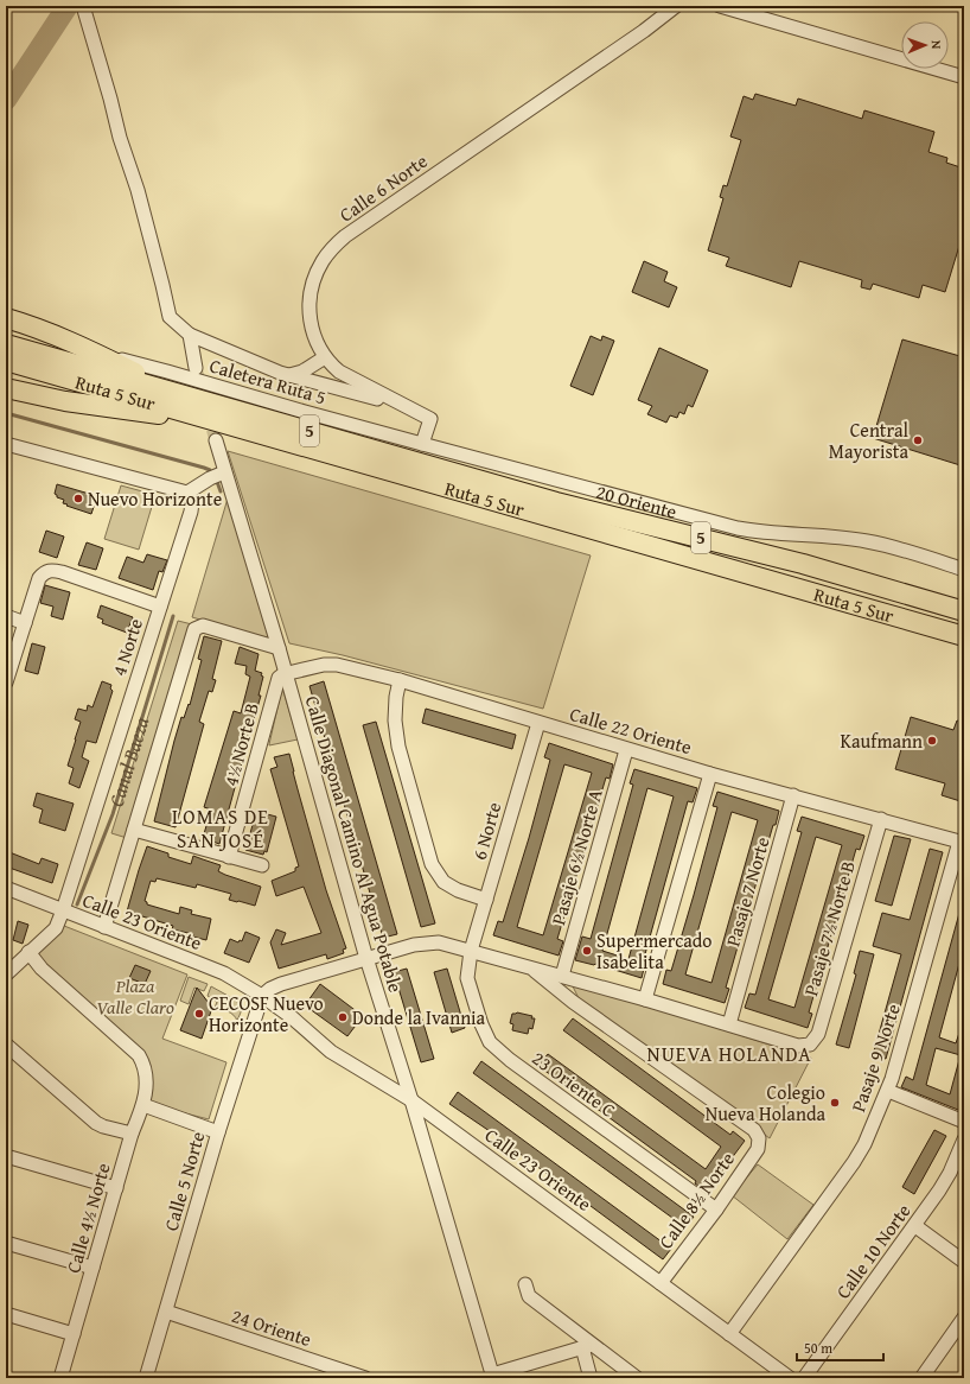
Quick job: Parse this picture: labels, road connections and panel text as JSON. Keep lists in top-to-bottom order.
{
  "streets": {
    "highway": ["Ruta 5 Sur", "5"],
    "street": [
      "Calle 6 Norte",
      "Caletera Ruta 5",
      "20 Oriente",
      "4 Norte",
      "Calle 22 Oriente",
      "4½ Norte B",
      "6 Norte",
      "Calle Diagonal Camino Al Agua Potable",
      "Pasaje 6½ Norte A",
      "Pasaje 7 Norte",
      "Calle 23 Oriente",
      "Pasaje 7½ Norte B",
      "Pasaje 9 Norte",
      "23 Oriente C",
      "Calle 5 Norte",
      "Calle 8½ Norte",
      "Calle 4½ Norte",
      "Calle 10 Norte",
      "24 Oriente"
    ]
  },
  "crossings": [
    ["Calle 6 Norte", "Caletera Ruta 5"],
    ["Calle 6 Norte", "20 Oriente"],
    ["Caletera Ruta 5", "20 Oriente"],
    ["4 Norte", "Calle 23 Oriente"],
    ["4 Norte", "Calle 4½ Norte"],
    ["Calle 22 Oriente", "4½ Norte B"],
    ["Calle 22 Oriente", "6 Norte"],
    ["Calle 22 Oriente", "Calle Diagonal Camino Al Agua Potable"],
    ["Calle 22 Oriente", "Pasaje 6½ Norte A"],
    ["Calle 22 Oriente", "Pasaje 7 Norte"],
    ["Calle 22 Oriente", "Pasaje 7½ Norte B"],
    ["Calle 22 Oriente", "Pasaje 9 Norte"],
    ["4½ Norte B", "Calle Diagonal Camino Al Agua Potable"],
    ["6 Norte", "23 Oriente C"],
    ["Calle Diagonal Camino Al Agua Potable", "Calle 23 Oriente"],
    ["Pasaje 7 Norte", "Pasaje 7½ Norte B"],
    ["Calle 23 Oriente", "Pasaje 9 Norte"],
    ["Calle 23 Oriente", "Calle 5 Norte"],
    ["Calle 23 Oriente", "Calle 8½ Norte"],
    ["23 Oriente C", "Calle 8½ Norte"],
    ["Calle 5 Norte", "24 Oriente"]
  ],
  "districts": ["LOMAS DE SAN JOSÉ", "NUEVA HOLANDA"],
  "water": ["Canal Baeza"],
  "parks": ["Plaza Valle Claro"],
  "places": [
    "Central Mayorista",
    "Nuevo Horizonte",
    "Kaufmann",
    "Supermercado Isabelita",
    "CECOSF Nuevo Horizonte",
    "Donde la Ivannia",
    "Colegio Nueva Holanda"
  ],
  "scale_bar": "50 m",
  "north": "right"
}
